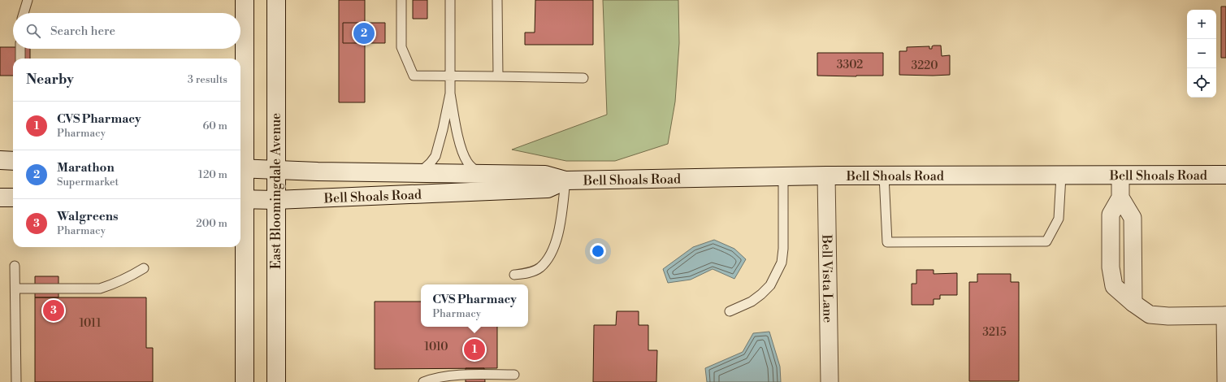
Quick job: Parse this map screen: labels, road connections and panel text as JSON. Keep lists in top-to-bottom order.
{
  "streets": {
    "main road": ["Bell Shoals Road", "East Bloomingdale Avenue"],
    "street": ["Bell Vista Lane"]
  },
  "crossings": [
    ["Bell Shoals Road", "East Bloomingdale Avenue"],
    ["Bell Shoals Road", "Bell Vista Lane"]
  ],
  "house_numbers": [
    "3302",
    "3220",
    "1011",
    "3215",
    "1010"
  ],
  "page": {
    "map_buttons": ["+", "−"],
    "search": "Search here",
    "pins": ["2", "3", "1"],
    "heading": ["Nearby", "3 results"],
    "list": [
      {
        "mark": "1",
        "name": "CVS Pharmacy",
        "note": "Pharmacy",
        "value": "60 m"
      },
      {
        "mark": "2",
        "name": "Marathon",
        "note": "Supermarket",
        "value": "120 m"
      },
      {
        "mark": "3",
        "name": "Walgreens",
        "note": "Pharmacy",
        "value": "200 m"
      }
    ],
    "popup": ["CVS Pharmacy", "Pharmacy"]
  }
}
